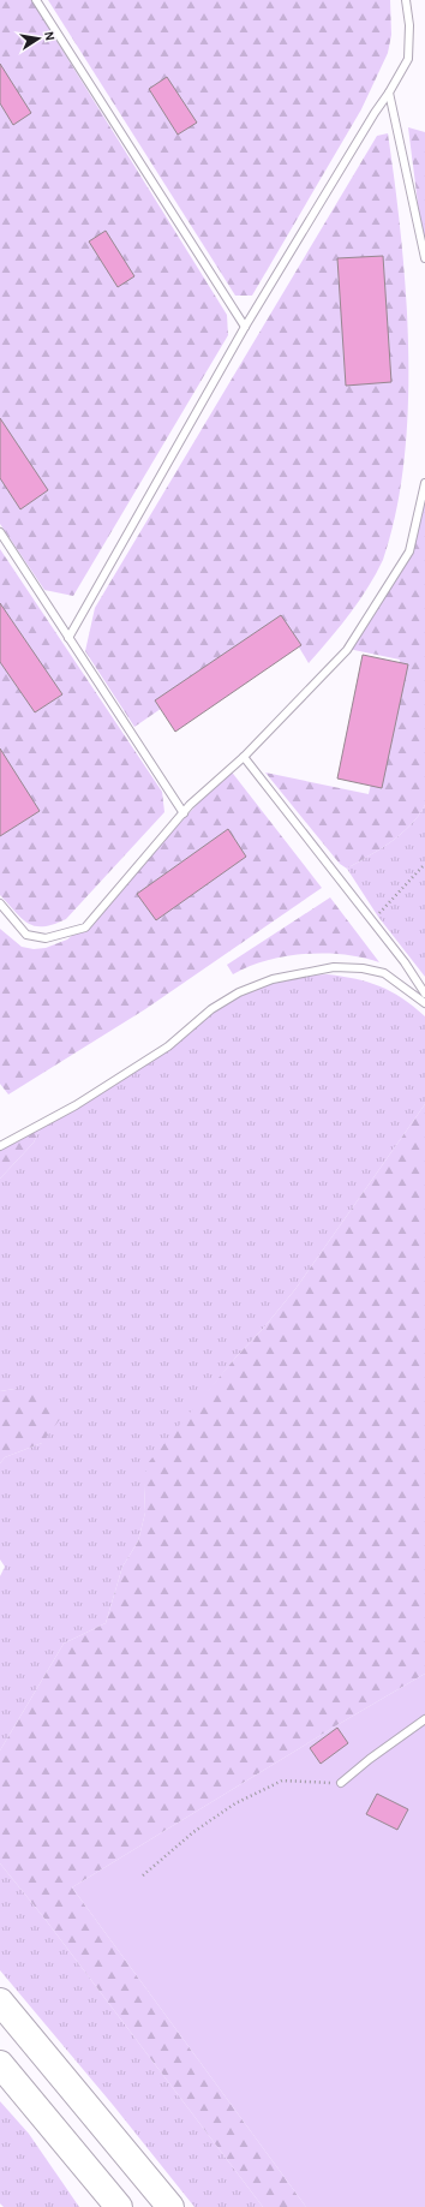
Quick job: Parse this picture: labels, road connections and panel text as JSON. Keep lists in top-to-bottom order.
{
  "north": "right"
}
